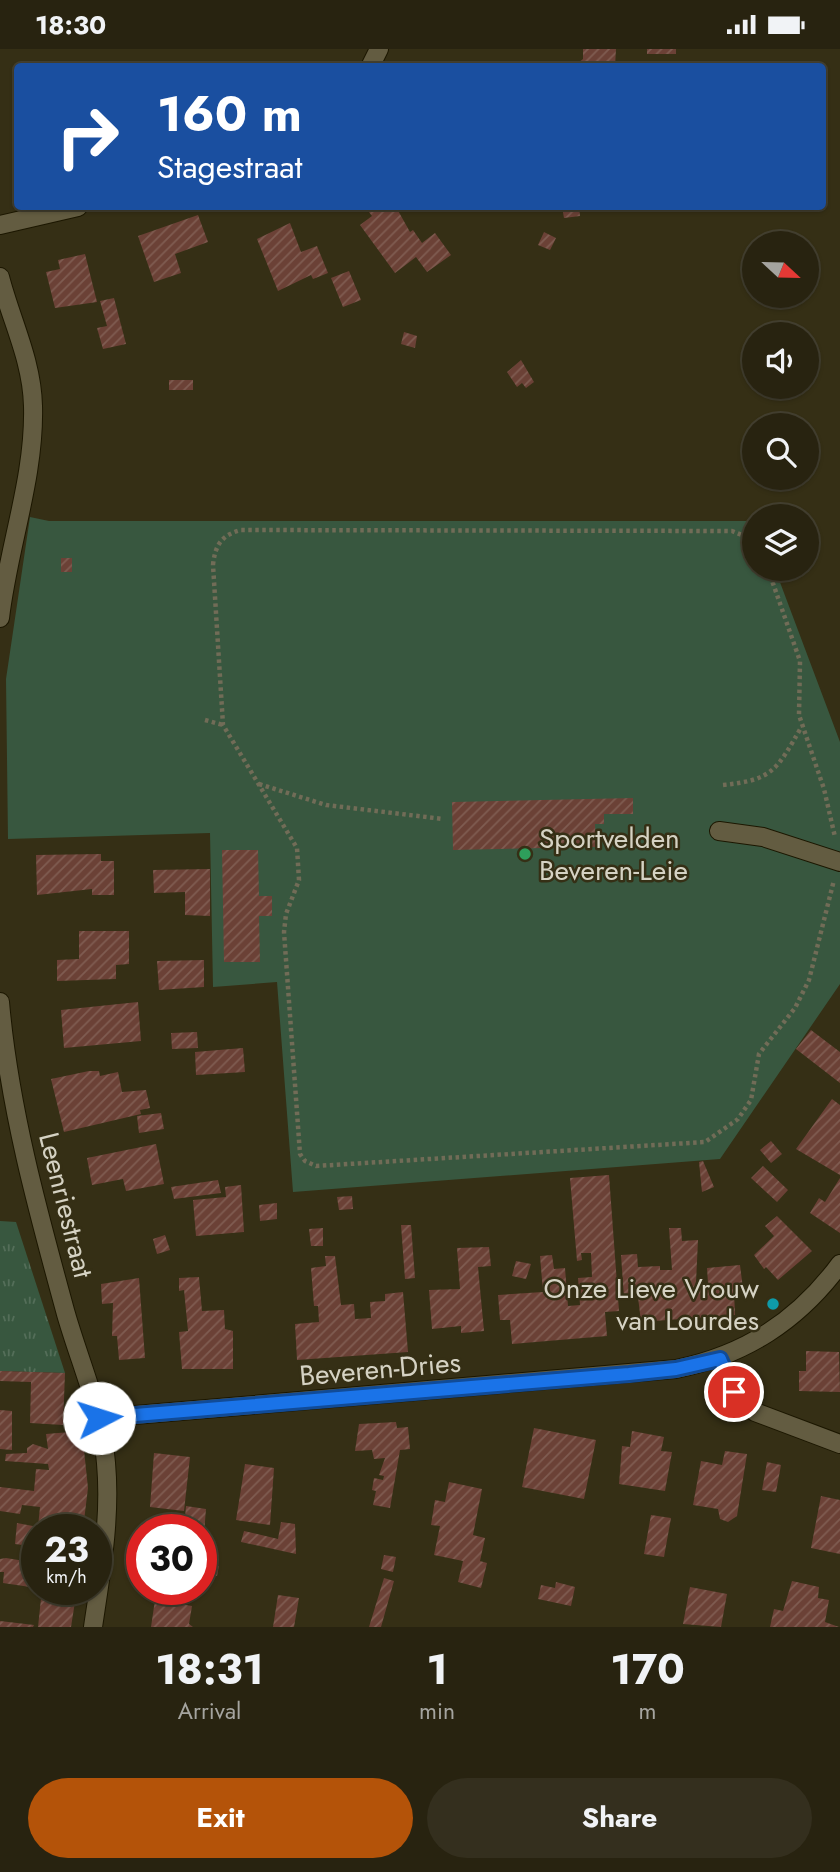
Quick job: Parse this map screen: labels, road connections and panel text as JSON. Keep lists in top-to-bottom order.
{
  "streets": {
    "street": ["Leenriestraat", "Beveren-Dries"]
  },
  "crossings": [
    ["Leenriestraat", "Beveren-Dries"]
  ],
  "places": ["Sportvelden Beveren-Leie", "Onze Lieve Vrouw van Lourdes"],
  "north": "right",
  "page": {
    "status": "18:30",
    "turn": ["160 m", "Stagestraat"],
    "speed": "23 km/h",
    "limit": "30",
    "eta": [
      "18:31",
      "Arrival",
      "1",
      "min",
      "170",
      "m"
    ],
    "buttons": ["Exit", "Share"]
  }
}
